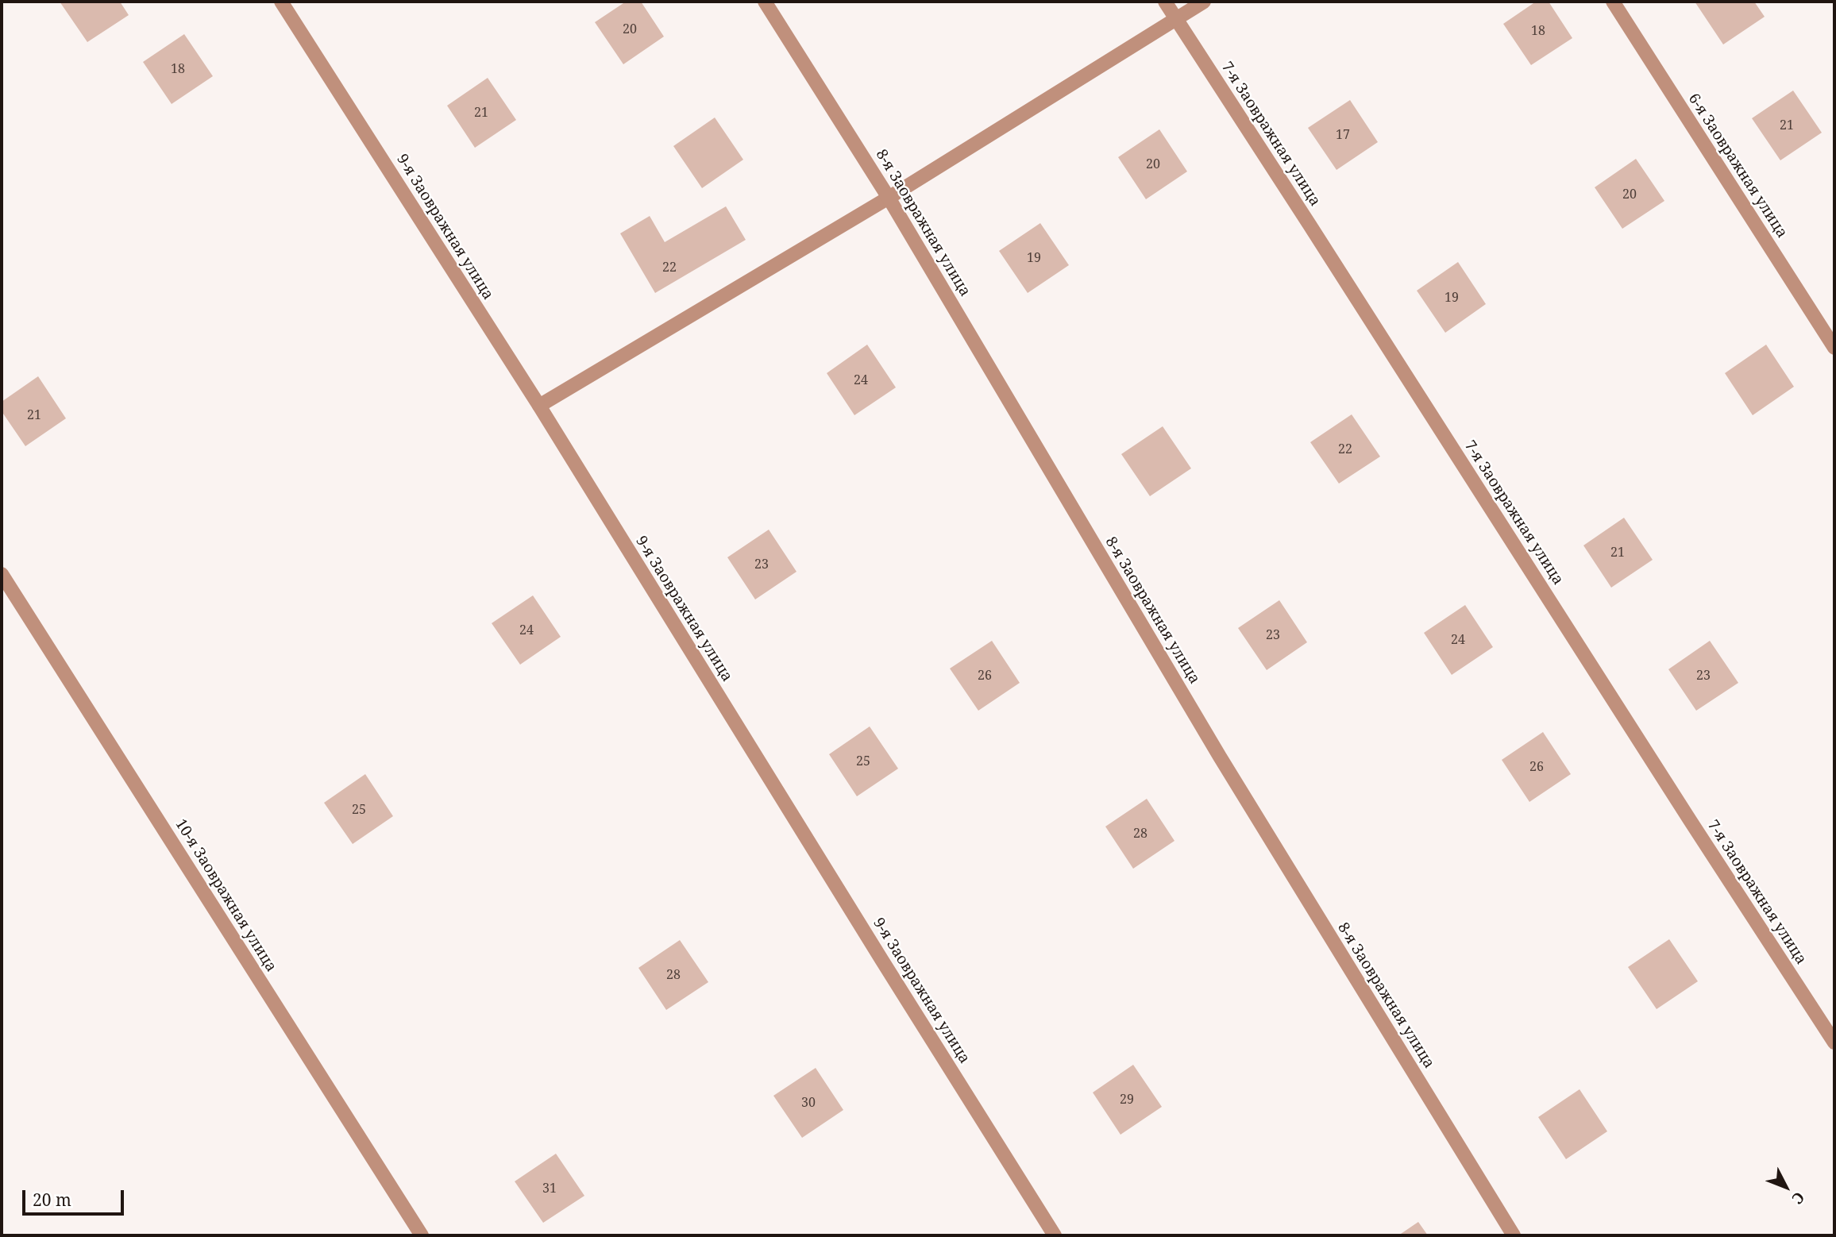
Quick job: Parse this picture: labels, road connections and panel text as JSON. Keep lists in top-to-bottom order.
{
  "streets": {
    "street": [
      "7-я Заовражная улица",
      "6-я Заовражная улица",
      "8-я Заовражная улица",
      "9-я Заовражная улица",
      "10-я Заовражная улица"
    ]
  },
  "house_numbers": [
    "20",
    "18",
    "18",
    "21",
    "21",
    "17",
    "20",
    "20",
    "19",
    "22",
    "19",
    "24",
    "21",
    "22",
    "21",
    "23",
    "24",
    "23",
    "24",
    "26",
    "23",
    "25",
    "26",
    "25",
    "28",
    "28",
    "29",
    "30",
    "31"
  ],
  "scale_bar": "20 m",
  "north": "bottom right"
}
